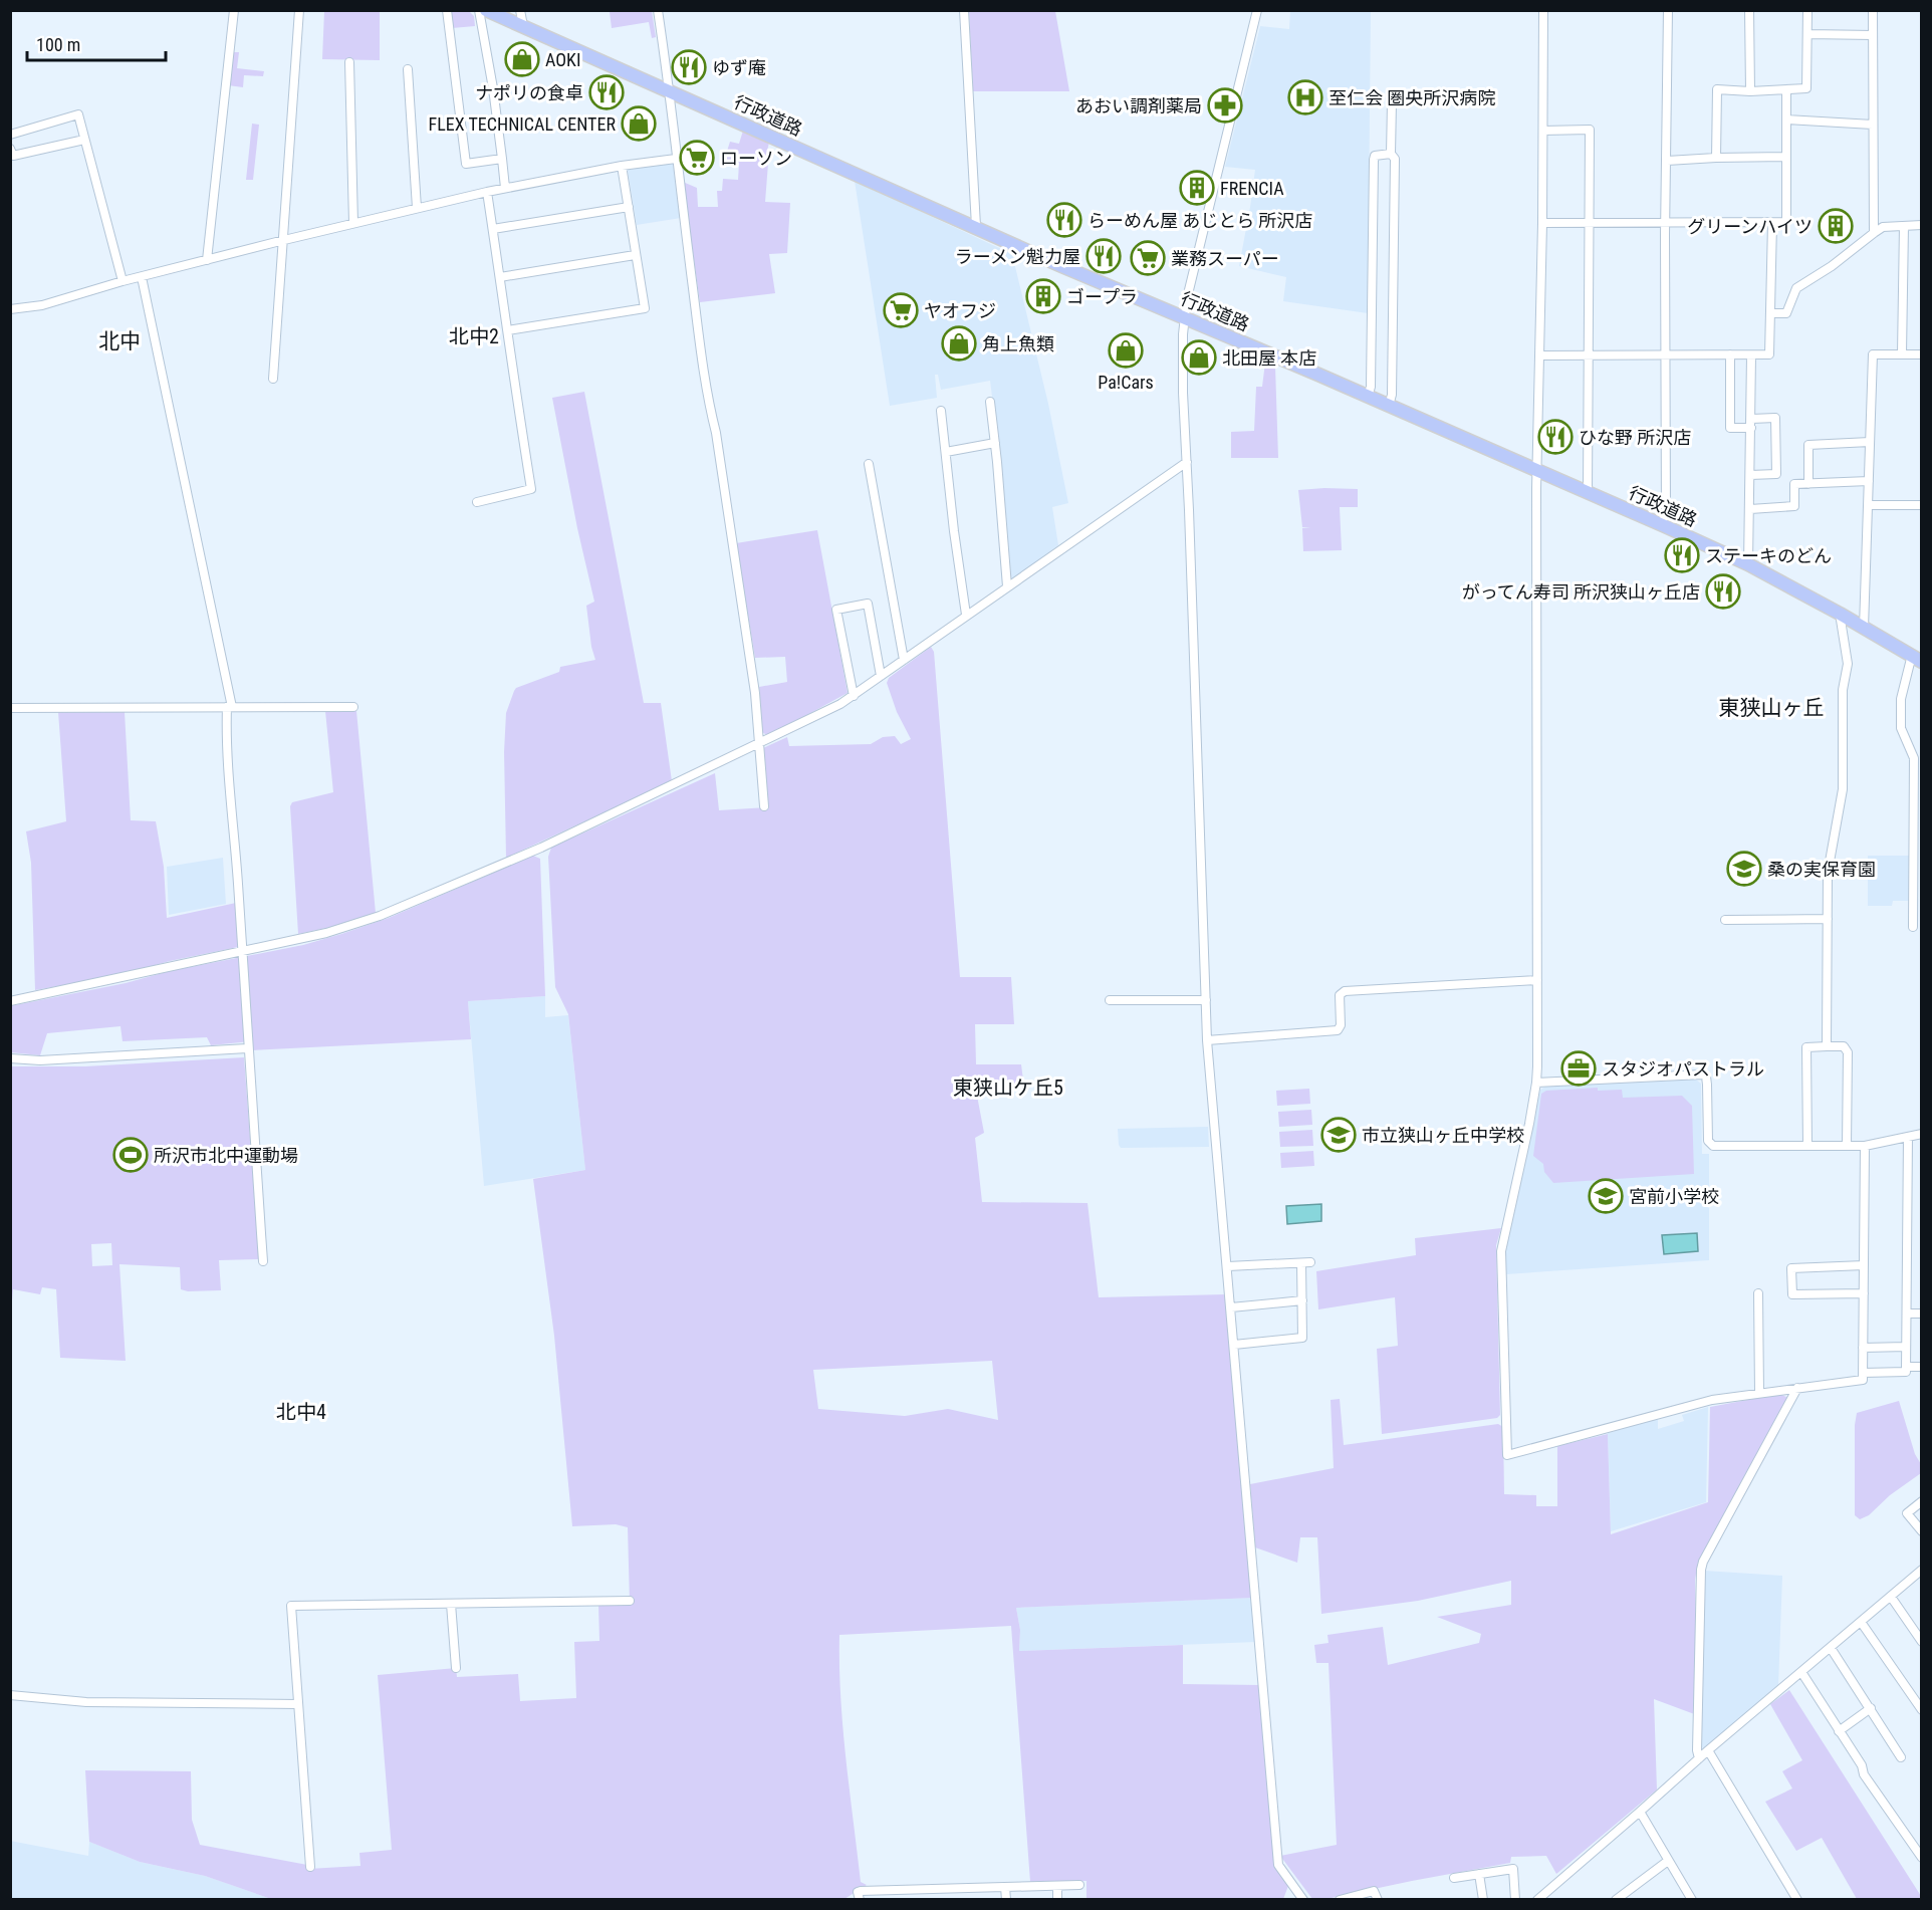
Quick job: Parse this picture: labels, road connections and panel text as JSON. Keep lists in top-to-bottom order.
{
  "streets": {
    "highway": ["行政道路"]
  },
  "districts": [
    "北中2",
    "北中",
    "東狭山ヶ丘",
    "東狭山ケ丘5",
    "北中4"
  ],
  "places": {
    "shop": [
      "AOKI",
      "FLEX TECHNICAL CENTER",
      "角上魚類",
      "Pa!Cars",
      "北田屋 本店"
    ],
    "restaurant": [
      "ゆず庵",
      "ナポリの食卓",
      "らーめん屋 あじとら 所沢店",
      "ラーメン魁力屋",
      "ひな野 所沢店",
      "ステーキのどん",
      "がってん寿司 所沢狭山ヶ丘店"
    ],
    "hospital": ["至仁会 圏央所沢病院"],
    "pharmacy": ["あおい調剤薬局"],
    "supermarket": ["ローソン", "業務スーパー", "ヤオフジ"],
    "building": ["FRENCIA", "グリーンハイツ", "ゴープラ"],
    "school or university": ["桑の実保育園", "市立狭山ヶ丘中学校", "宮前小学校"],
    "office": ["スタジオパストラル"],
    "sports": ["所沢市北中運動場"]
  },
  "scale_bar": "100 m"
}
